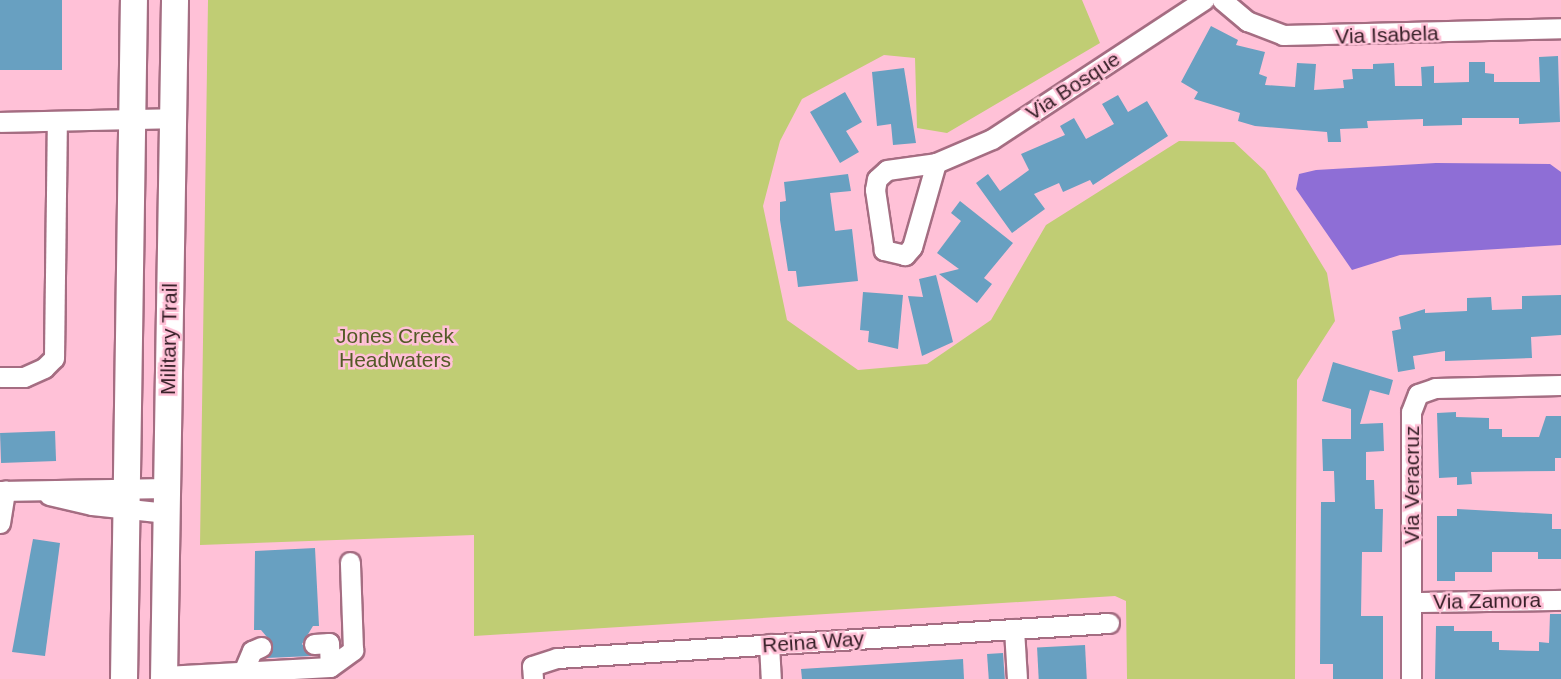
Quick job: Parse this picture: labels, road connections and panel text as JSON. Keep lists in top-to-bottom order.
{
  "streets": {
    "main road": ["Military Trail"],
    "street": [
      "Via Isabela",
      "Via Bosque",
      "Via Veracruz",
      "Via Zamora",
      "Reina Way"
    ]
  },
  "crossings": [
    ["Via Veracruz", "Via Zamora"]
  ],
  "parks": ["Jones Creek Headwaters"]
}
